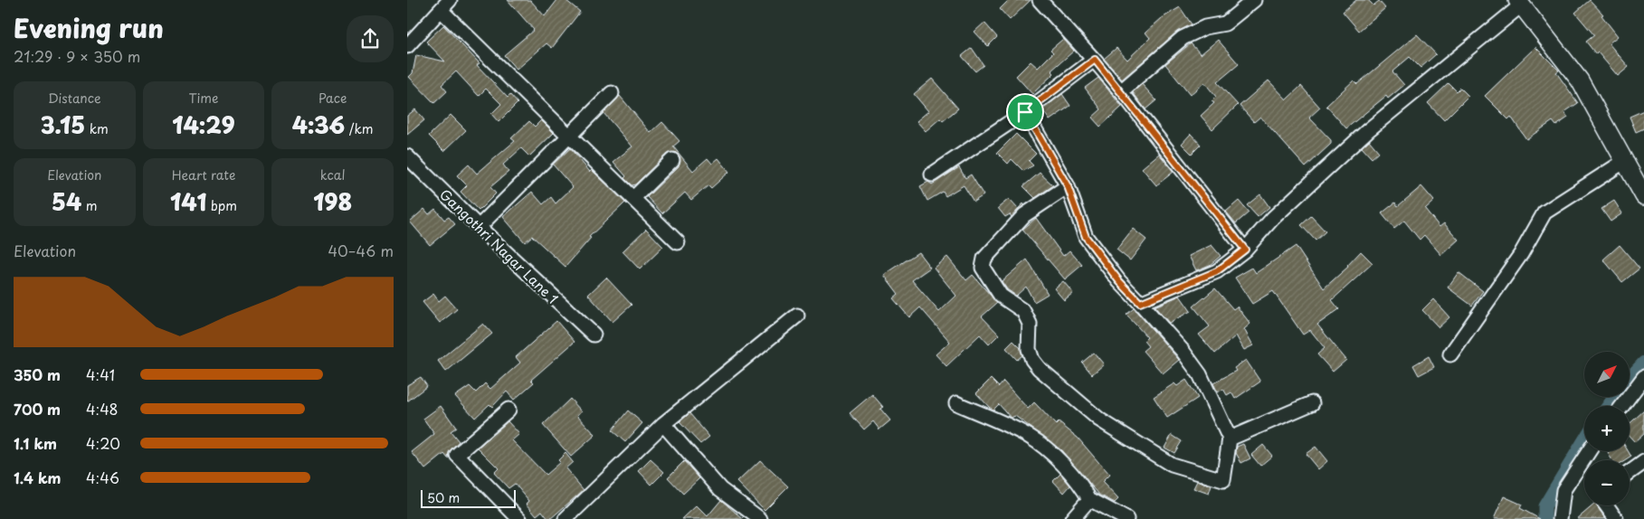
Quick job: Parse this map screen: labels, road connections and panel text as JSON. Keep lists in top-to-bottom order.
{
  "streets": {
    "street": ["Gangothri Nagar Lane 1"]
  },
  "scale_bar": "50 m",
  "north": "top right",
  "page": {
    "heading": ["Evening run", "21:29 · 9 × 350 m"],
    "stats": [
      ["Distance", "3.15 km"],
      ["Time", "14:29"],
      ["Pace", "4:36 /km"],
      ["Elevation", "54 m"],
      ["Heart rate", "141 bpm"],
      ["kcal", "198"]
    ],
    "chart": ["Elevation", "40–46 m"],
    "map_buttons": ["+", "−"],
    "list": [
      {
        "name": "350 m",
        "note": "4:41"
      },
      {
        "name": "700 m",
        "note": "4:48"
      },
      {
        "name": "1.1 km",
        "note": "4:20"
      },
      {
        "name": "1.4 km",
        "note": "4:46"
      }
    ],
    "scale": "50 m"
  }
}
